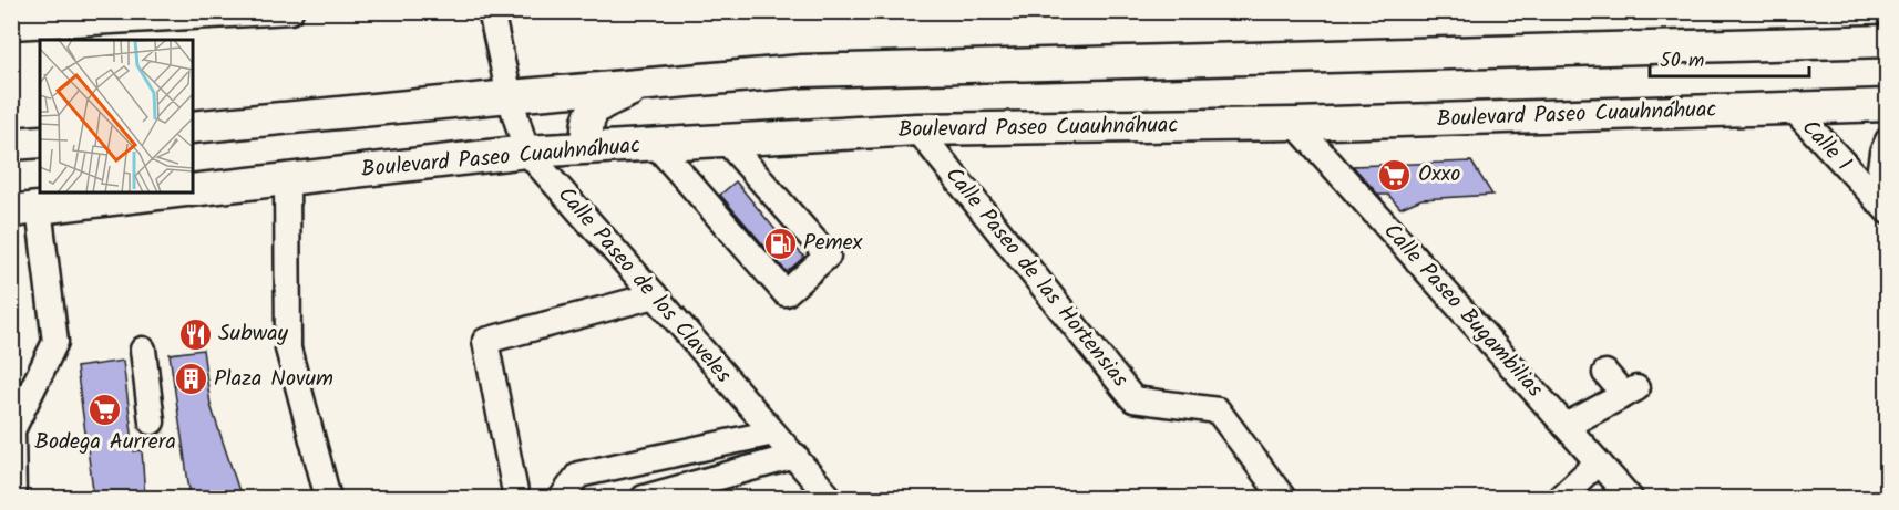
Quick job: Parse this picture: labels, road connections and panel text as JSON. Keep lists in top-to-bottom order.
{
  "streets": {
    "main road": ["Boulevard Paseo Cuauhnáhuac"],
    "street": [
      "Calle 1",
      "Calle Paseo de las Hortensias",
      "Calle Paseo de los Claveles",
      "Calle Paseo Bugambilias"
    ]
  },
  "crossings": [
    ["Boulevard Paseo Cuauhnáhuac", "Calle 1"],
    ["Boulevard Paseo Cuauhnáhuac", "Calle Paseo de las Hortensias"],
    ["Boulevard Paseo Cuauhnáhuac", "Calle Paseo de los Claveles"],
    ["Boulevard Paseo Cuauhnáhuac", "Calle Paseo Bugambilias"]
  ],
  "places": {
    "supermarket": ["Oxxo", "Bodega Aurrera"],
    "fuel station": ["Pemex"],
    "restaurant": ["Subway"],
    "building": ["Plaza Novum"]
  },
  "scale_bar": "50 m"
}
